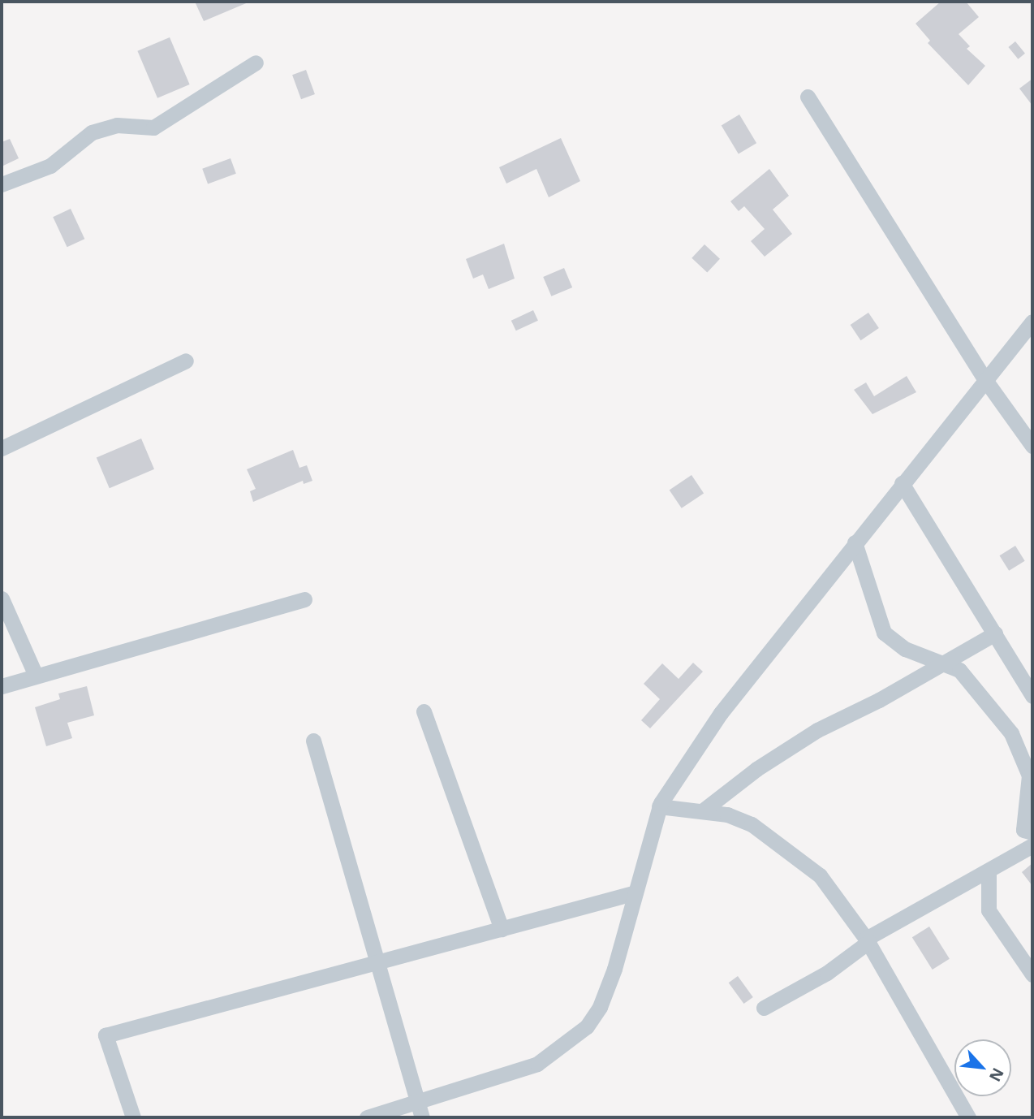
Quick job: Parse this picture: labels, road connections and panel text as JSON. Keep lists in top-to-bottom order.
{
  "north": "bottom right"
}
